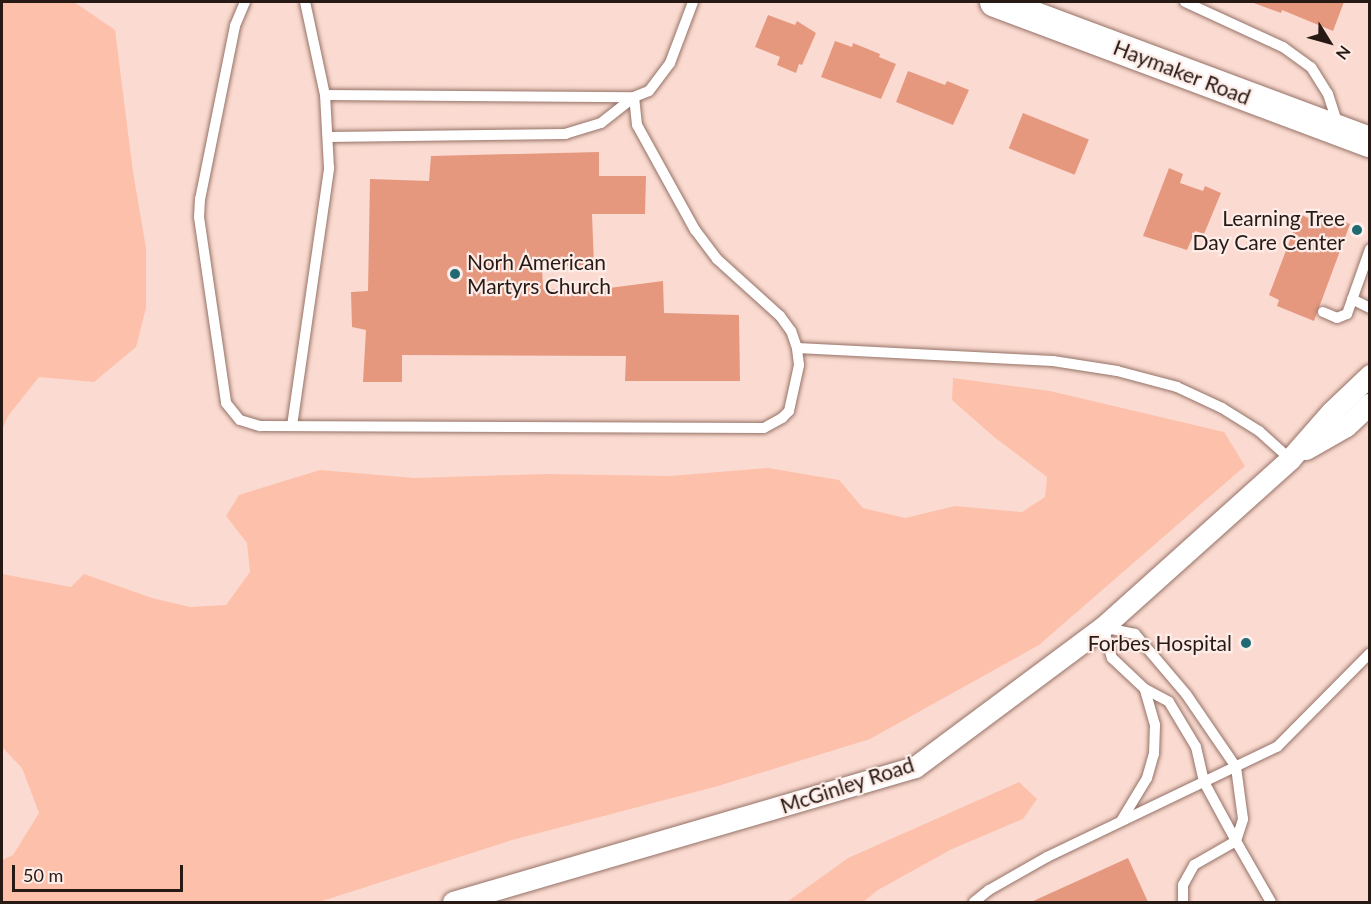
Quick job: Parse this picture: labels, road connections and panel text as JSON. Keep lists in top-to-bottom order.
{
  "streets": {
    "main road": ["Haymaker Road"],
    "street": ["McGinley Road"]
  },
  "places": ["Learning Tree Day Care Center", "Norh American Martyrs Church", "Forbes Hospital"],
  "scale_bar": "50 m",
  "north": "bottom right"
}
